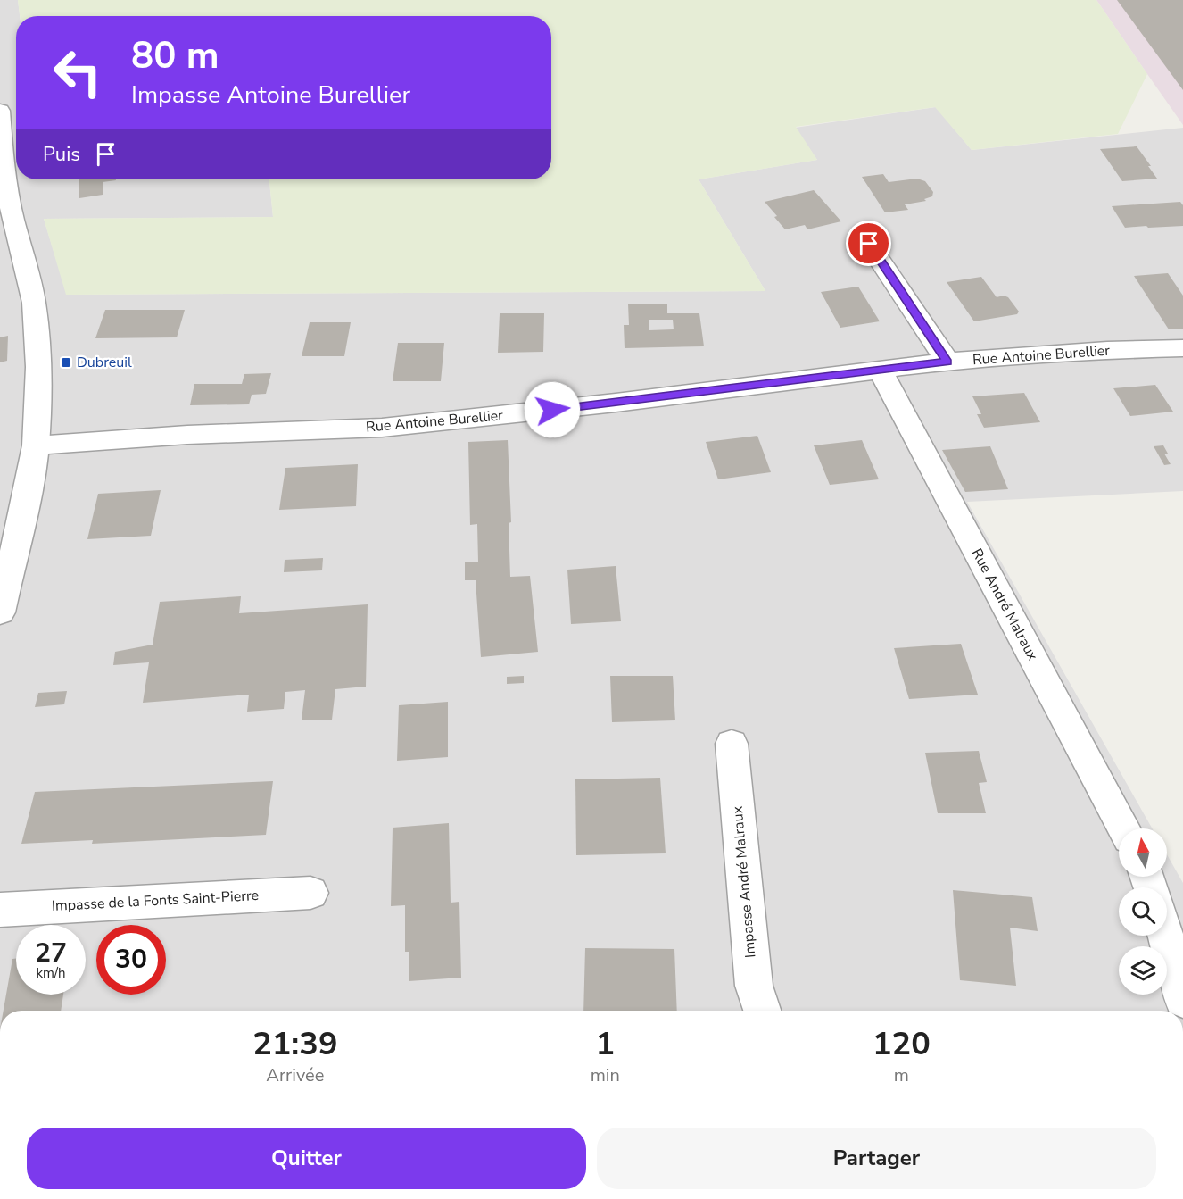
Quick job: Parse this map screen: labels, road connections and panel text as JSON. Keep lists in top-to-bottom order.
{
  "streets": {
    "street": [
      "Rue Antoine Burellier",
      "Rue André Malraux",
      "Impasse André Malraux",
      "Impasse de la Fonts Saint-Pierre"
    ]
  },
  "crossings": [
    ["Rue Antoine Burellier", "Rue André Malraux"]
  ],
  "places": {
    "transit": ["Dubreuil"]
  },
  "north": "top",
  "page": {
    "turn": ["80 m", "Impasse Antoine Burellier"],
    "then": "Puis",
    "speed": "27 km/h",
    "limit": "30",
    "eta": [
      "21:39",
      "Arrivée",
      "1",
      "min",
      "120",
      "m"
    ],
    "buttons": ["Quitter", "Partager"]
  }
}
